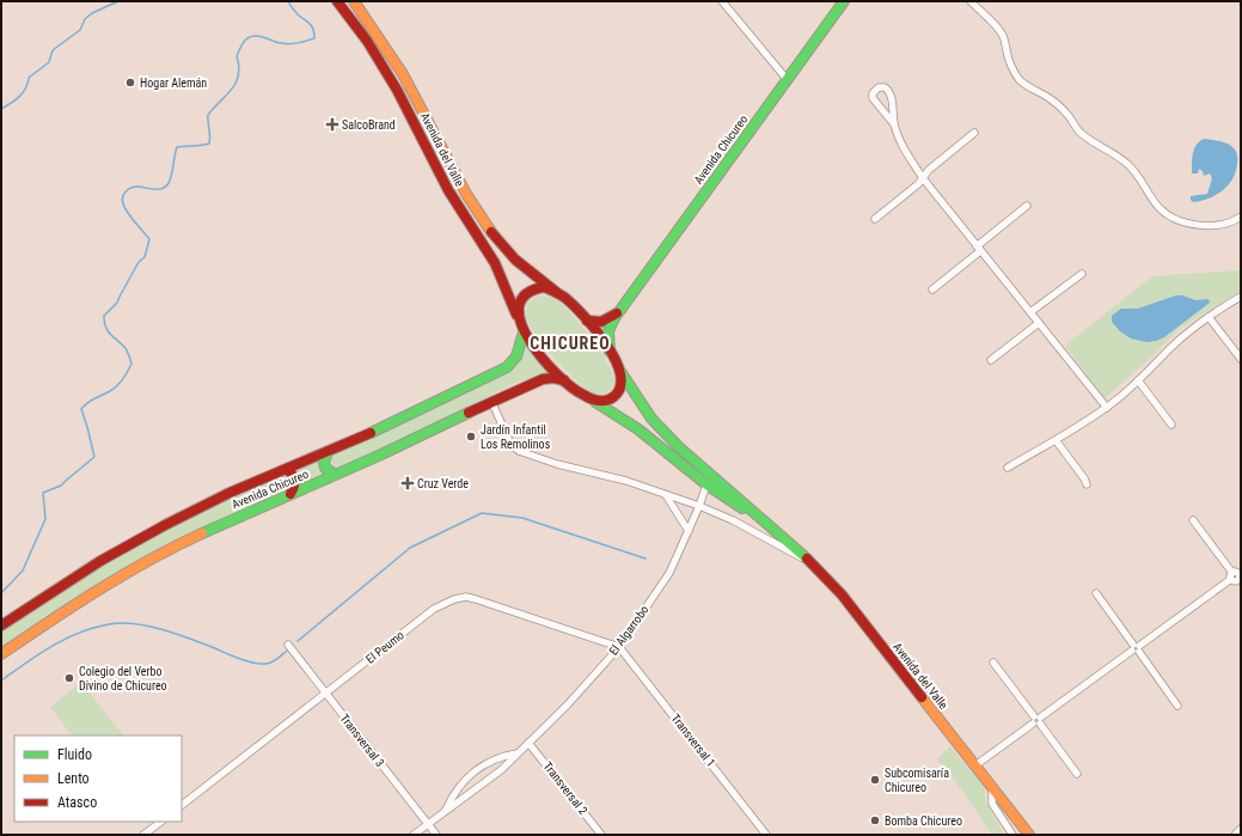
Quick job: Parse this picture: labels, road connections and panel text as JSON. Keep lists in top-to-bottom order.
{
  "streets": {
    "main road": ["Avenida del Valle", "Avenida Chicureo"],
    "street": [
      "El Algarrobo",
      "El Peumo",
      "Transversal 3",
      "Transversal 1",
      "Transversal 2"
    ]
  },
  "crossings": [
    ["Avenida del Valle", "Avenida Chicureo"],
    ["Avenida del Valle", "El Algarrobo"],
    ["El Algarrobo", "El Peumo"],
    ["El Algarrobo", "Transversal 1"],
    ["El Algarrobo", "Transversal 2"],
    ["El Peumo", "Transversal 3"],
    ["El Peumo", "Transversal 1"]
  ],
  "districts": ["CHICUREO"],
  "places": {
    "other": [
      "Hogar Alemán",
      "Jardín Infantil Los Remolinos",
      "Colegio del Verbo Divino de Chicureo",
      "Subcomisaría Chicureo",
      "Bomba Chicureo"
    ],
    "health": ["SalcoBrand", "Cruz Verde"]
  },
  "legend": ["Fluido", "Lento", "Atasco"]
}
